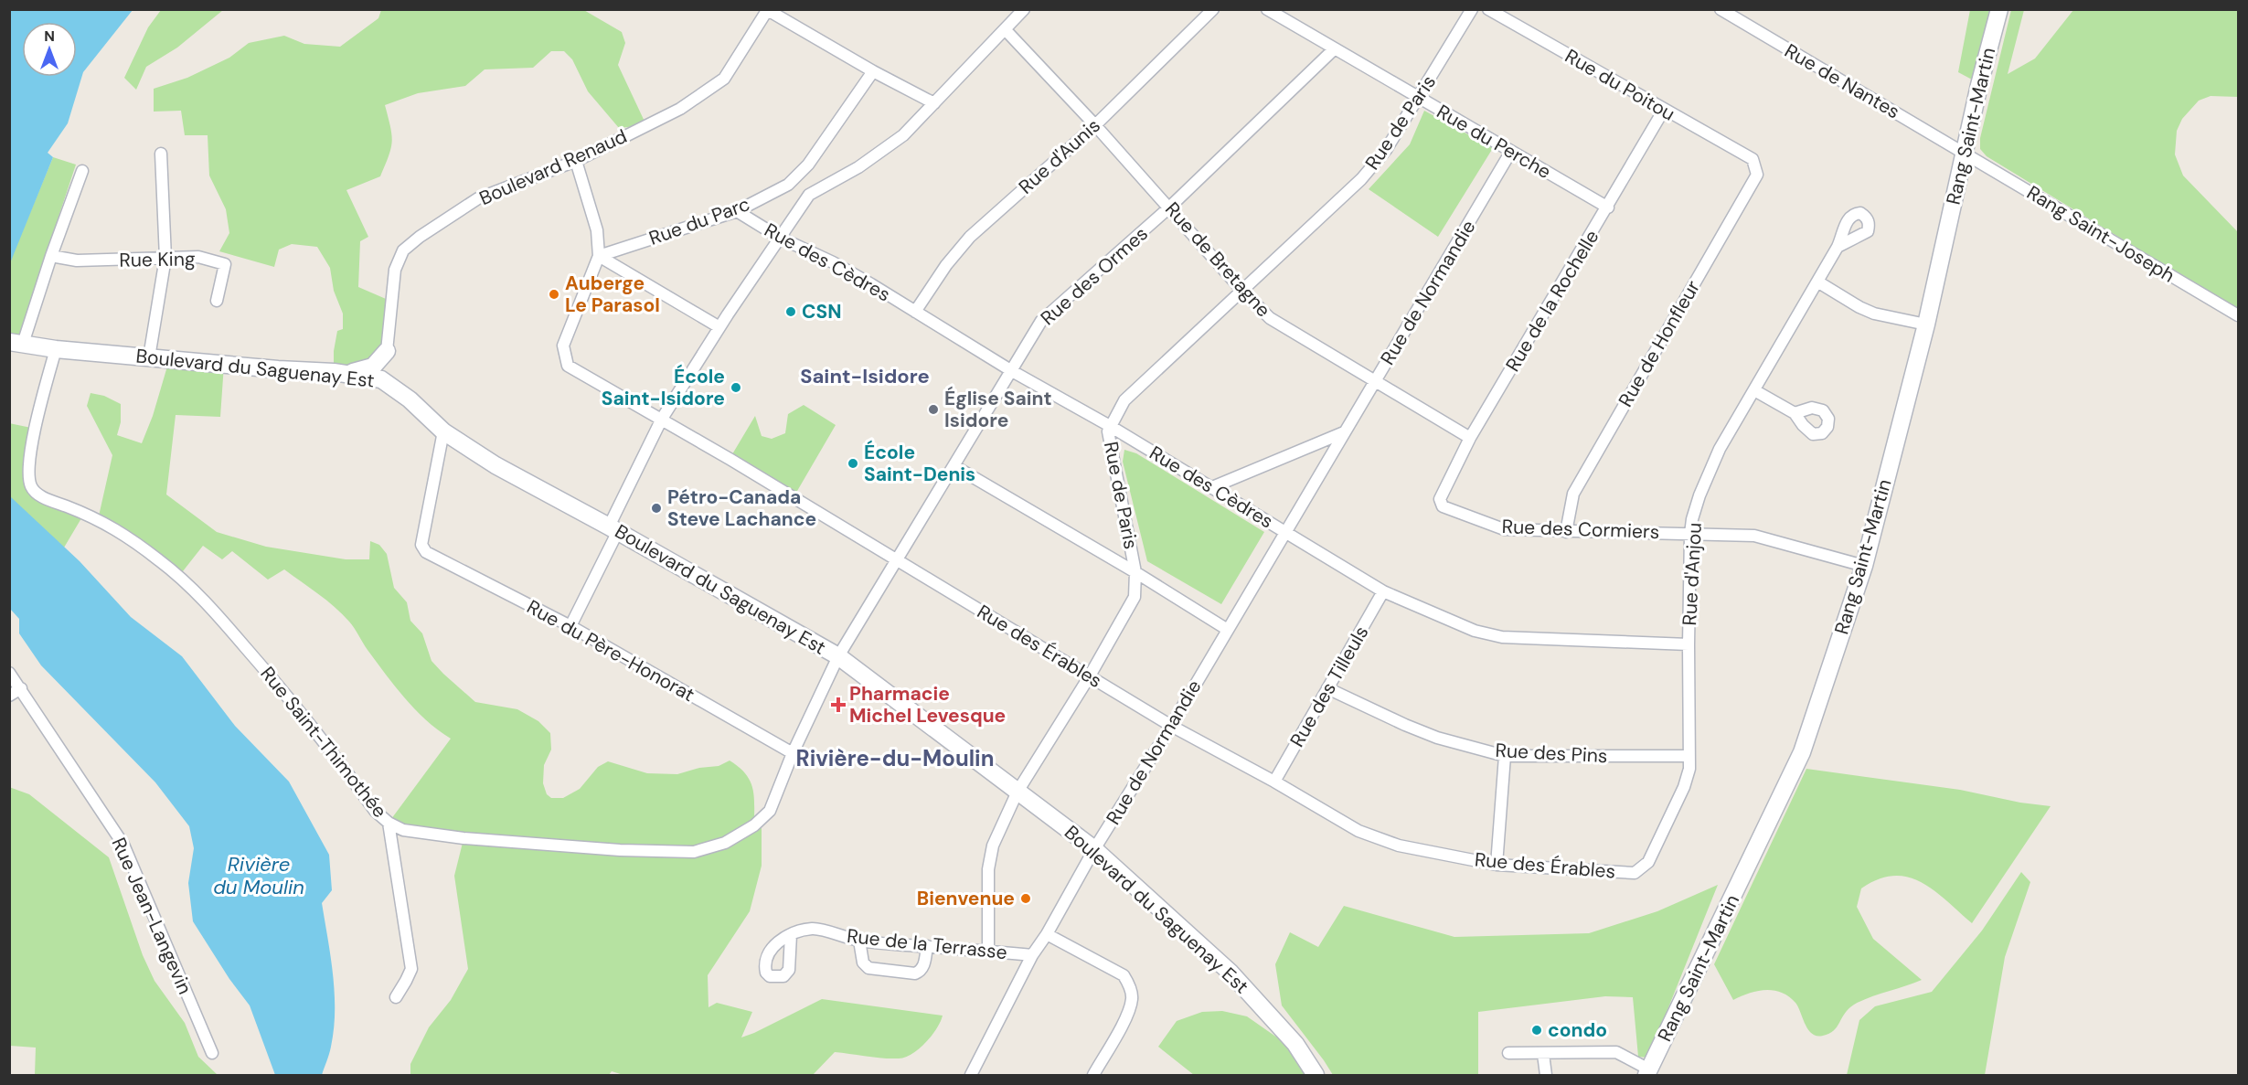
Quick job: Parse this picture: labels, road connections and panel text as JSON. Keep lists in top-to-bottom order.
{
  "streets": {
    "main road": ["Rang Saint-Martin", "Boulevard du Saguenay Est"],
    "street": [
      "Rue de Nantes",
      "Rue du Poitou",
      "Rue de Paris",
      "Rue du Perche",
      "Rue d'Aunis",
      "Boulevard Renaud",
      "Rue du Parc",
      "Rang Saint-Joseph",
      "Rue King",
      "Rue de Bretagne",
      "Rue des Cèdres",
      "Rue des Ormes",
      "Rue de Normandie",
      "Rue de la Rochelle",
      "Rue de Honfleur",
      "Rue des Cormiers",
      "Rue d'Anjou",
      "Rue des Érables",
      "Rue du Père-Honorat",
      "Rue des Tilleuls",
      "Rue Saint-Thimothée",
      "Rue des Pins",
      "Rue Jean-Langevin",
      "Rue de la Terrasse"
    ]
  },
  "crossings": [
    ["Rue de Nantes", "Rang Saint-Martin"],
    ["Rue de Nantes", "Rang Saint-Joseph"],
    ["Rue du Poitou", "Rue de la Rochelle"],
    ["Rue du Poitou", "Rue de Honfleur"],
    ["Rue de Paris", "Rue du Perche"],
    ["Rue de Paris", "Rue de Bretagne"],
    ["Rue de Paris", "Rue des Cèdres"],
    ["Rue de Paris", "Boulevard du Saguenay Est"],
    ["Rue de Paris", "Rue des Érables"],
    ["Rue de Paris", "Rue de la Terrasse"],
    ["Rang Saint-Martin", "Rang Saint-Joseph"],
    ["Rang Saint-Martin", "Rue des Cormiers"],
    ["Rue du Perche", "Rue des Ormes"],
    ["Rue du Perche", "Rue de Normandie"],
    ["Rue du Perche", "Rue de la Rochelle"],
    ["Rue d'Aunis", "Rue de Bretagne"],
    ["Rue d'Aunis", "Rue des Cèdres"],
    ["Rue du Parc", "Rue des Cèdres"],
    ["Rue du Parc", "Rue des Érables"],
    ["Rue de Bretagne", "Rue des Ormes"],
    ["Rue de Bretagne", "Rue de Normandie"],
    ["Rue de Bretagne", "Rue de la Rochelle"],
    ["Rue des Cèdres", "Rue des Ormes"],
    ["Rue des Cèdres", "Rue de Normandie"],
    ["Rue des Cèdres", "Rue d'Anjou"],
    ["Rue des Cèdres", "Rue des Tilleuls"],
    ["Rue des Ormes", "Boulevard du Saguenay Est"],
    ["Rue des Ormes", "Rue des Érables"],
    ["Rue des Ormes", "Rue Saint-Thimothée"],
    ["Rue de Normandie", "Boulevard du Saguenay Est"],
    ["Rue de Normandie", "Rue des Érables"],
    ["Rue de Normandie", "Rue de la Terrasse"],
    ["Rue de la Rochelle", "Rue des Cormiers"],
    ["Rue de Honfleur", "Rue des Cormiers"],
    ["Boulevard du Saguenay Est", "Rue du Père-Honorat"],
    ["Boulevard du Saguenay Est", "Rue Saint-Thimothée"],
    ["Rue des Cormiers", "Rue d'Anjou"],
    ["Rue d'Anjou", "Rue des Érables"],
    ["Rue d'Anjou", "Rue des Pins"],
    ["Rue des Érables", "Rue des Tilleuls"],
    ["Rue du Père-Honorat", "Rue Saint-Thimothée"],
    ["Rue des Tilleuls", "Rue des Pins"]
  ],
  "districts": ["Saint-Isidore", "Rivière-du-Moulin"],
  "water": ["Rivière du Moulin"],
  "places": {
    "other": [
      "Auberge Le Parasol",
      "CSN",
      "École Saint-Isidore",
      "Église Saint Isidore",
      "École Saint-Denis",
      "Pétro-Canada Steve Lachance",
      "Bienvenue",
      "condo"
    ],
    "health": ["Pharmacie Michel Levesque"]
  },
  "north": "top"
}
